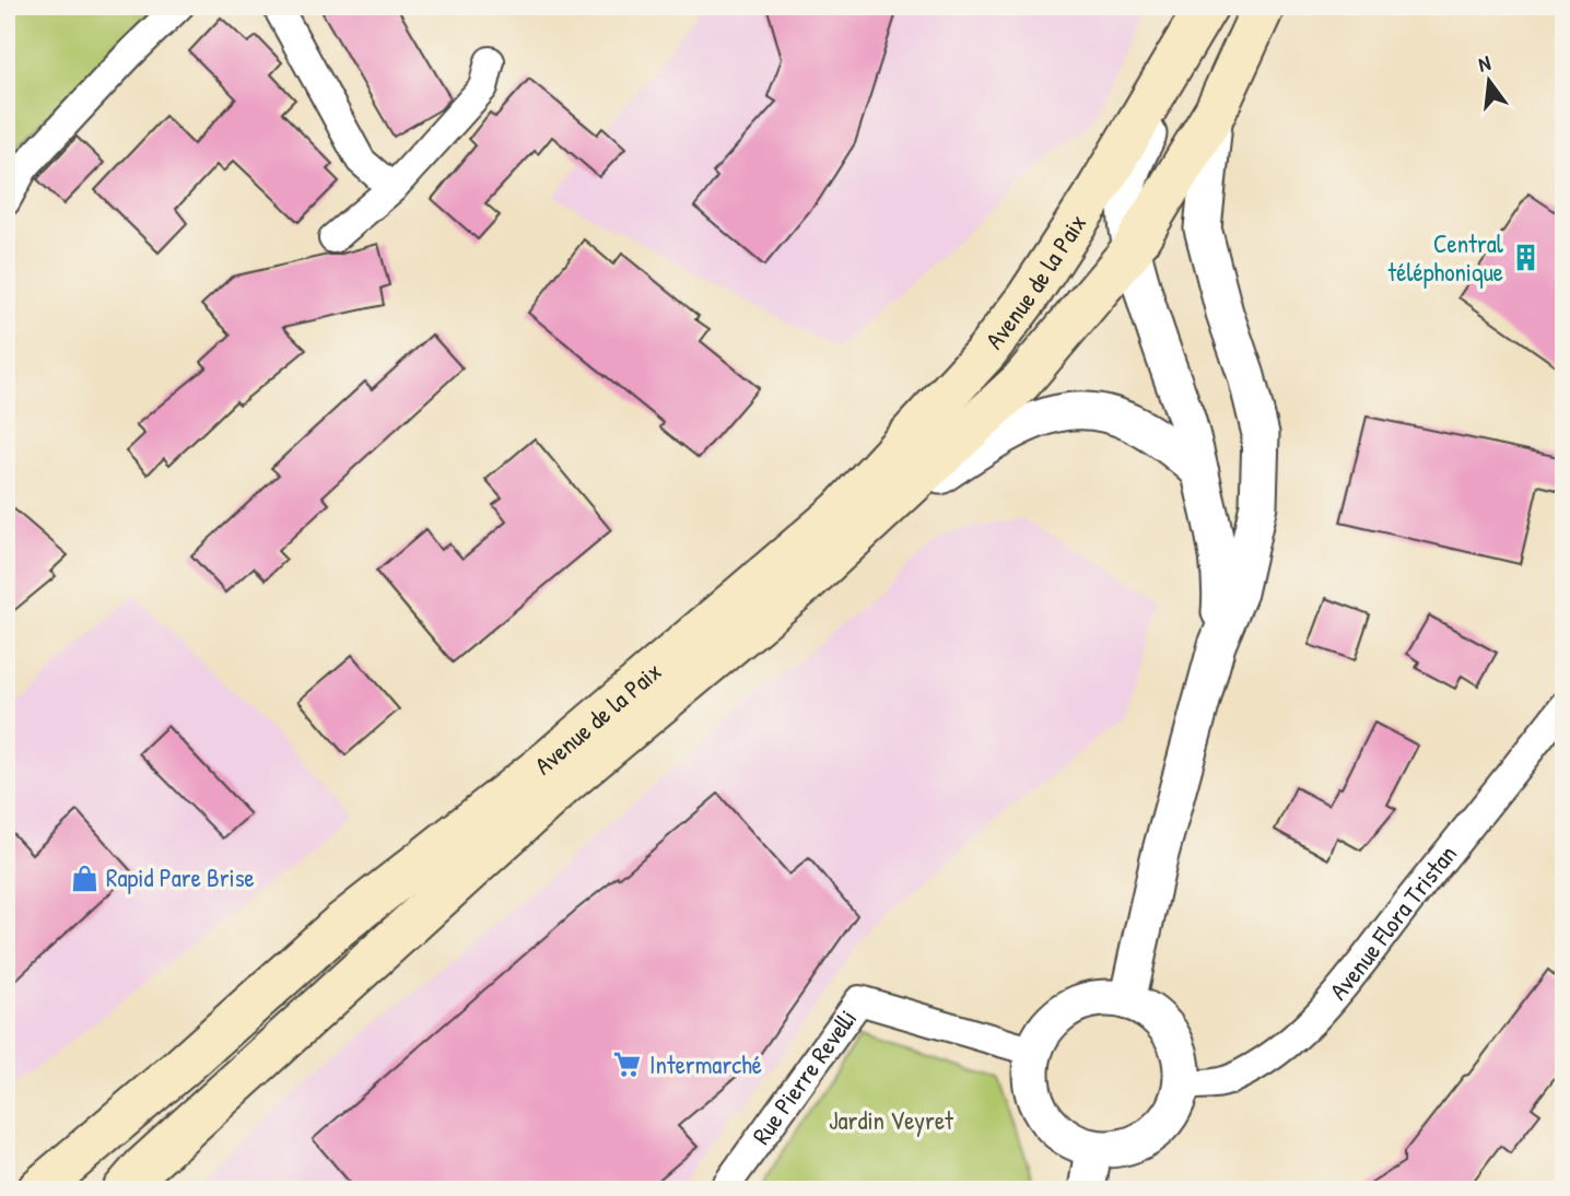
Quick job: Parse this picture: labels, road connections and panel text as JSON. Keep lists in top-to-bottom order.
{
  "streets": {
    "main road": ["Avenue de la Paix"],
    "street": ["Avenue Flora Tristan", "Rue Pierre Revelli"]
  },
  "crossings": [
    ["Avenue Flora Tristan", "Rue Pierre Revelli"]
  ],
  "parks": ["Jardin Veyret"],
  "places": {
    "building": ["Central téléphonique"],
    "shop": ["Rapid Pare Brise"],
    "supermarket": ["Intermarché"]
  },
  "north": "top"
}
